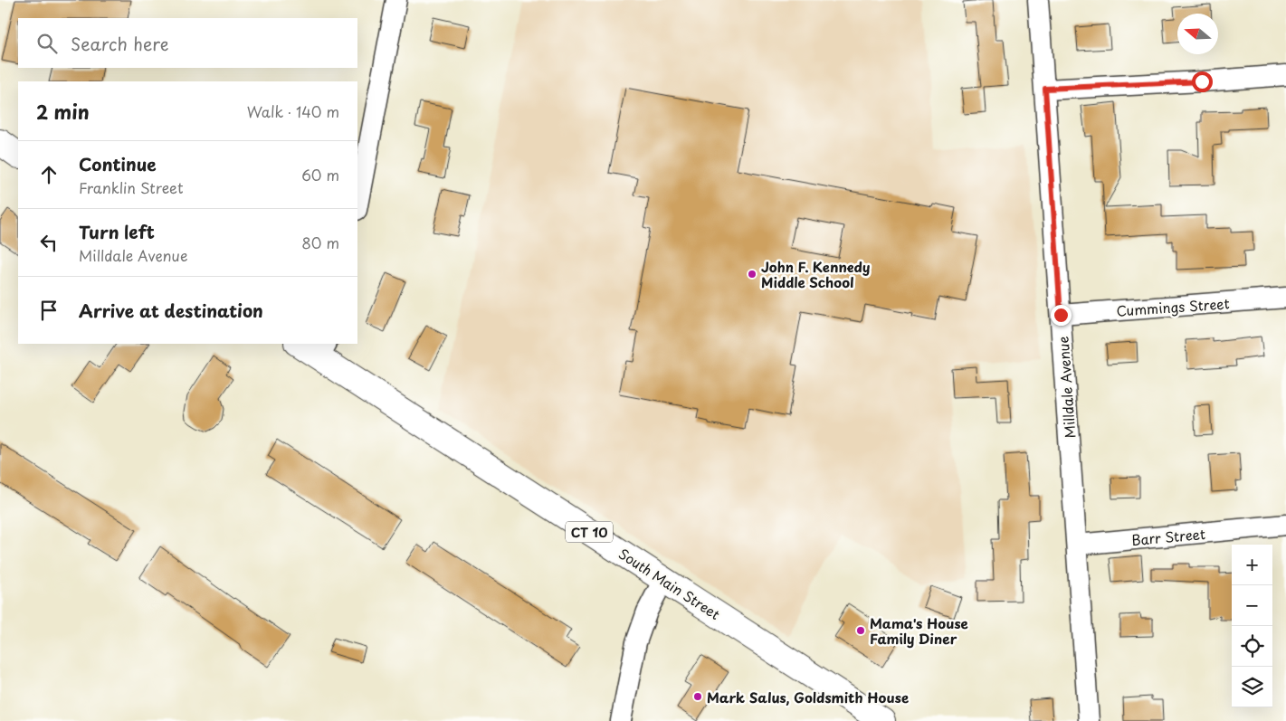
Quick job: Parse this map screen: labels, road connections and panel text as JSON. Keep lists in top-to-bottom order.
{
  "streets": {
    "highway": ["CT 10", "South Main Street"],
    "street": ["Cummings Street", "Milldale Avenue", "Barr Street"]
  },
  "crossings": [
    ["Cummings Street", "Milldale Avenue"],
    ["Milldale Avenue", "Barr Street"]
  ],
  "places": ["John F. Kennedy Middle School", "Mama's House Family Diner", "Mark Salus, Goldsmith House"],
  "north": "left",
  "page": {
    "search": "Search here",
    "heading": ["2 min", "Walk · 140 m"],
    "list": [
      ["Continue", "Franklin Street", "60 m"],
      ["Turn left", "Milldale Avenue", "80 m"],
      "Arrive at destination"
    ],
    "map_buttons": ["+", "−"]
  }
}
